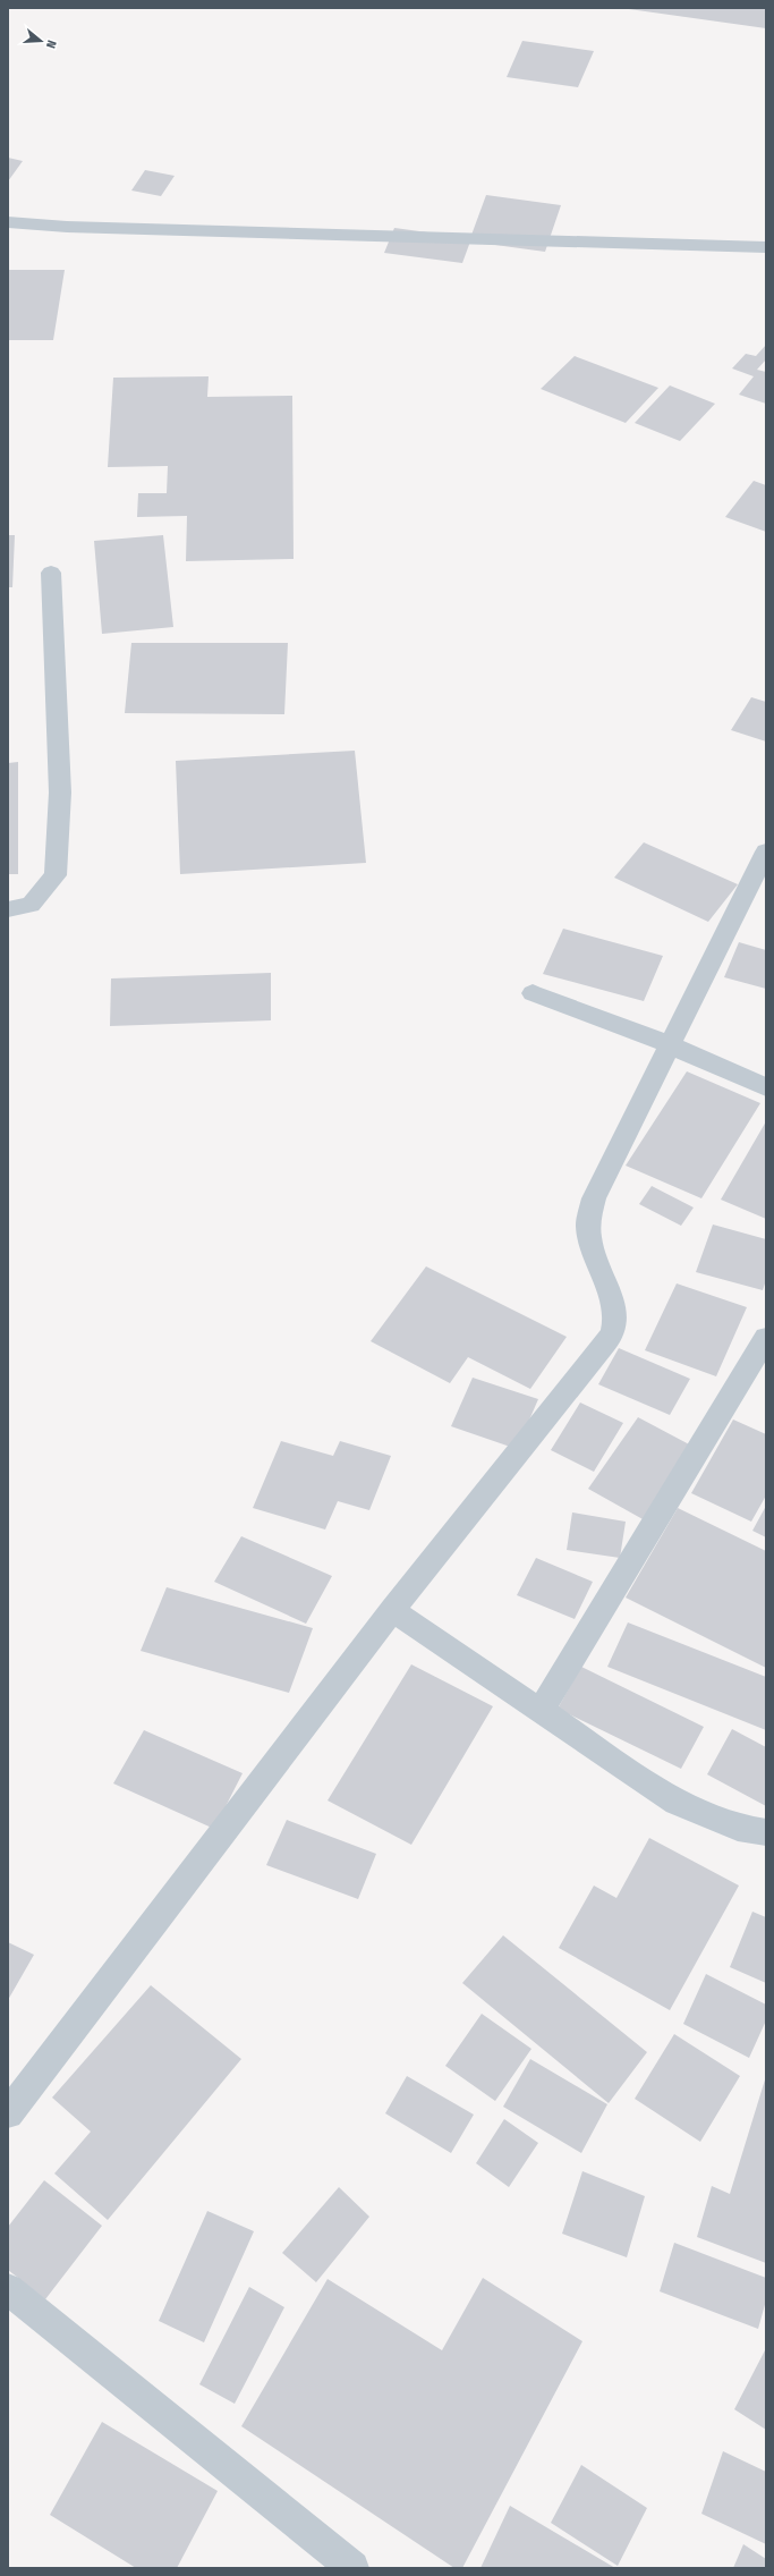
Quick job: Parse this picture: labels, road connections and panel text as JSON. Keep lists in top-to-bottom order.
{
  "north": "right"
}
